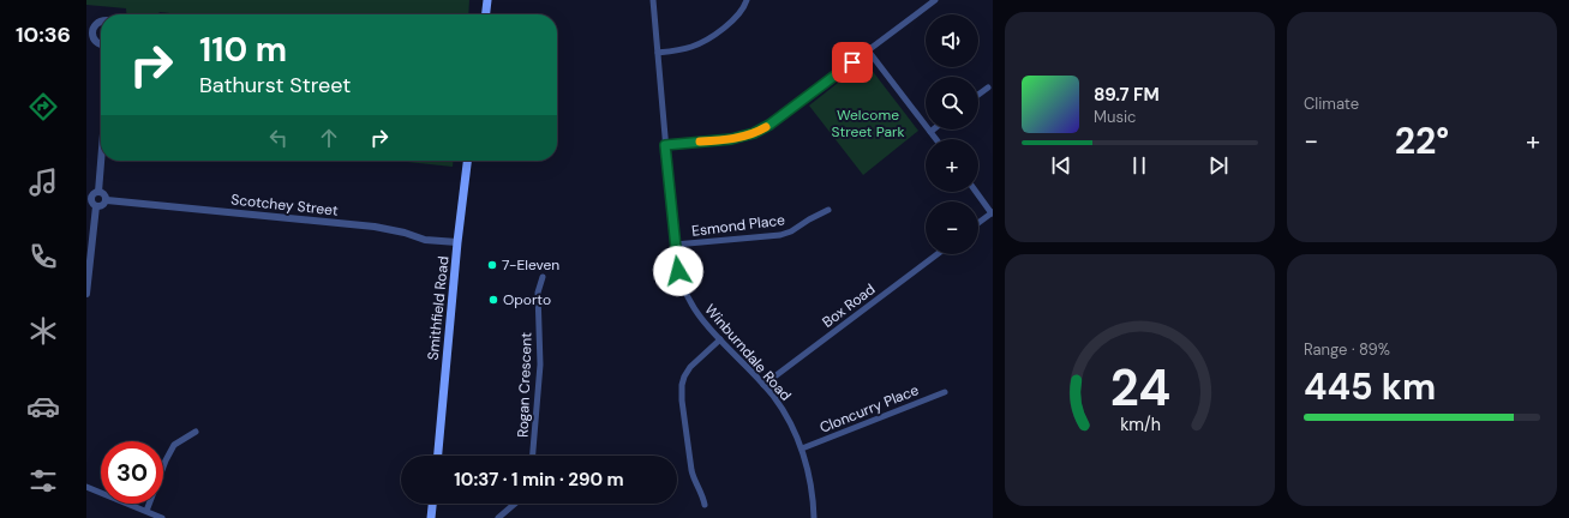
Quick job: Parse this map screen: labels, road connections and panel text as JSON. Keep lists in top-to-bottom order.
{
  "streets": {
    "main road": ["Smithfield Road"],
    "street": [
      "Scotchey Street",
      "Esmond Place",
      "Box Road",
      "Winburndale Road",
      "Rogan Crescent",
      "Cloncurry Place"
    ]
  },
  "crossings": [
    ["Scotchey Street", "Smithfield Road"],
    ["Esmond Place", "Winburndale Road"],
    ["Box Road", "Winburndale Road"],
    ["Winburndale Road", "Cloncurry Place"]
  ],
  "parks": ["Welcome Street Park"],
  "places": ["7-Eleven", "Oporto"],
  "page": {
    "tabs": "10:36",
    "tile": [
      "Climate",
      ["Range · 89%", "445 km"]
    ],
    "map_buttons": ["+", "−"],
    "turn": ["110 m", "Bathurst Street"],
    "song": ["89.7 FM", "Music"],
    "heat": ["−", "22°", "+"],
    "limit": "30",
    "trip": "10:37 · 1 min · 290 m",
    "gauge": ["24", "km/h"]
  }
}
